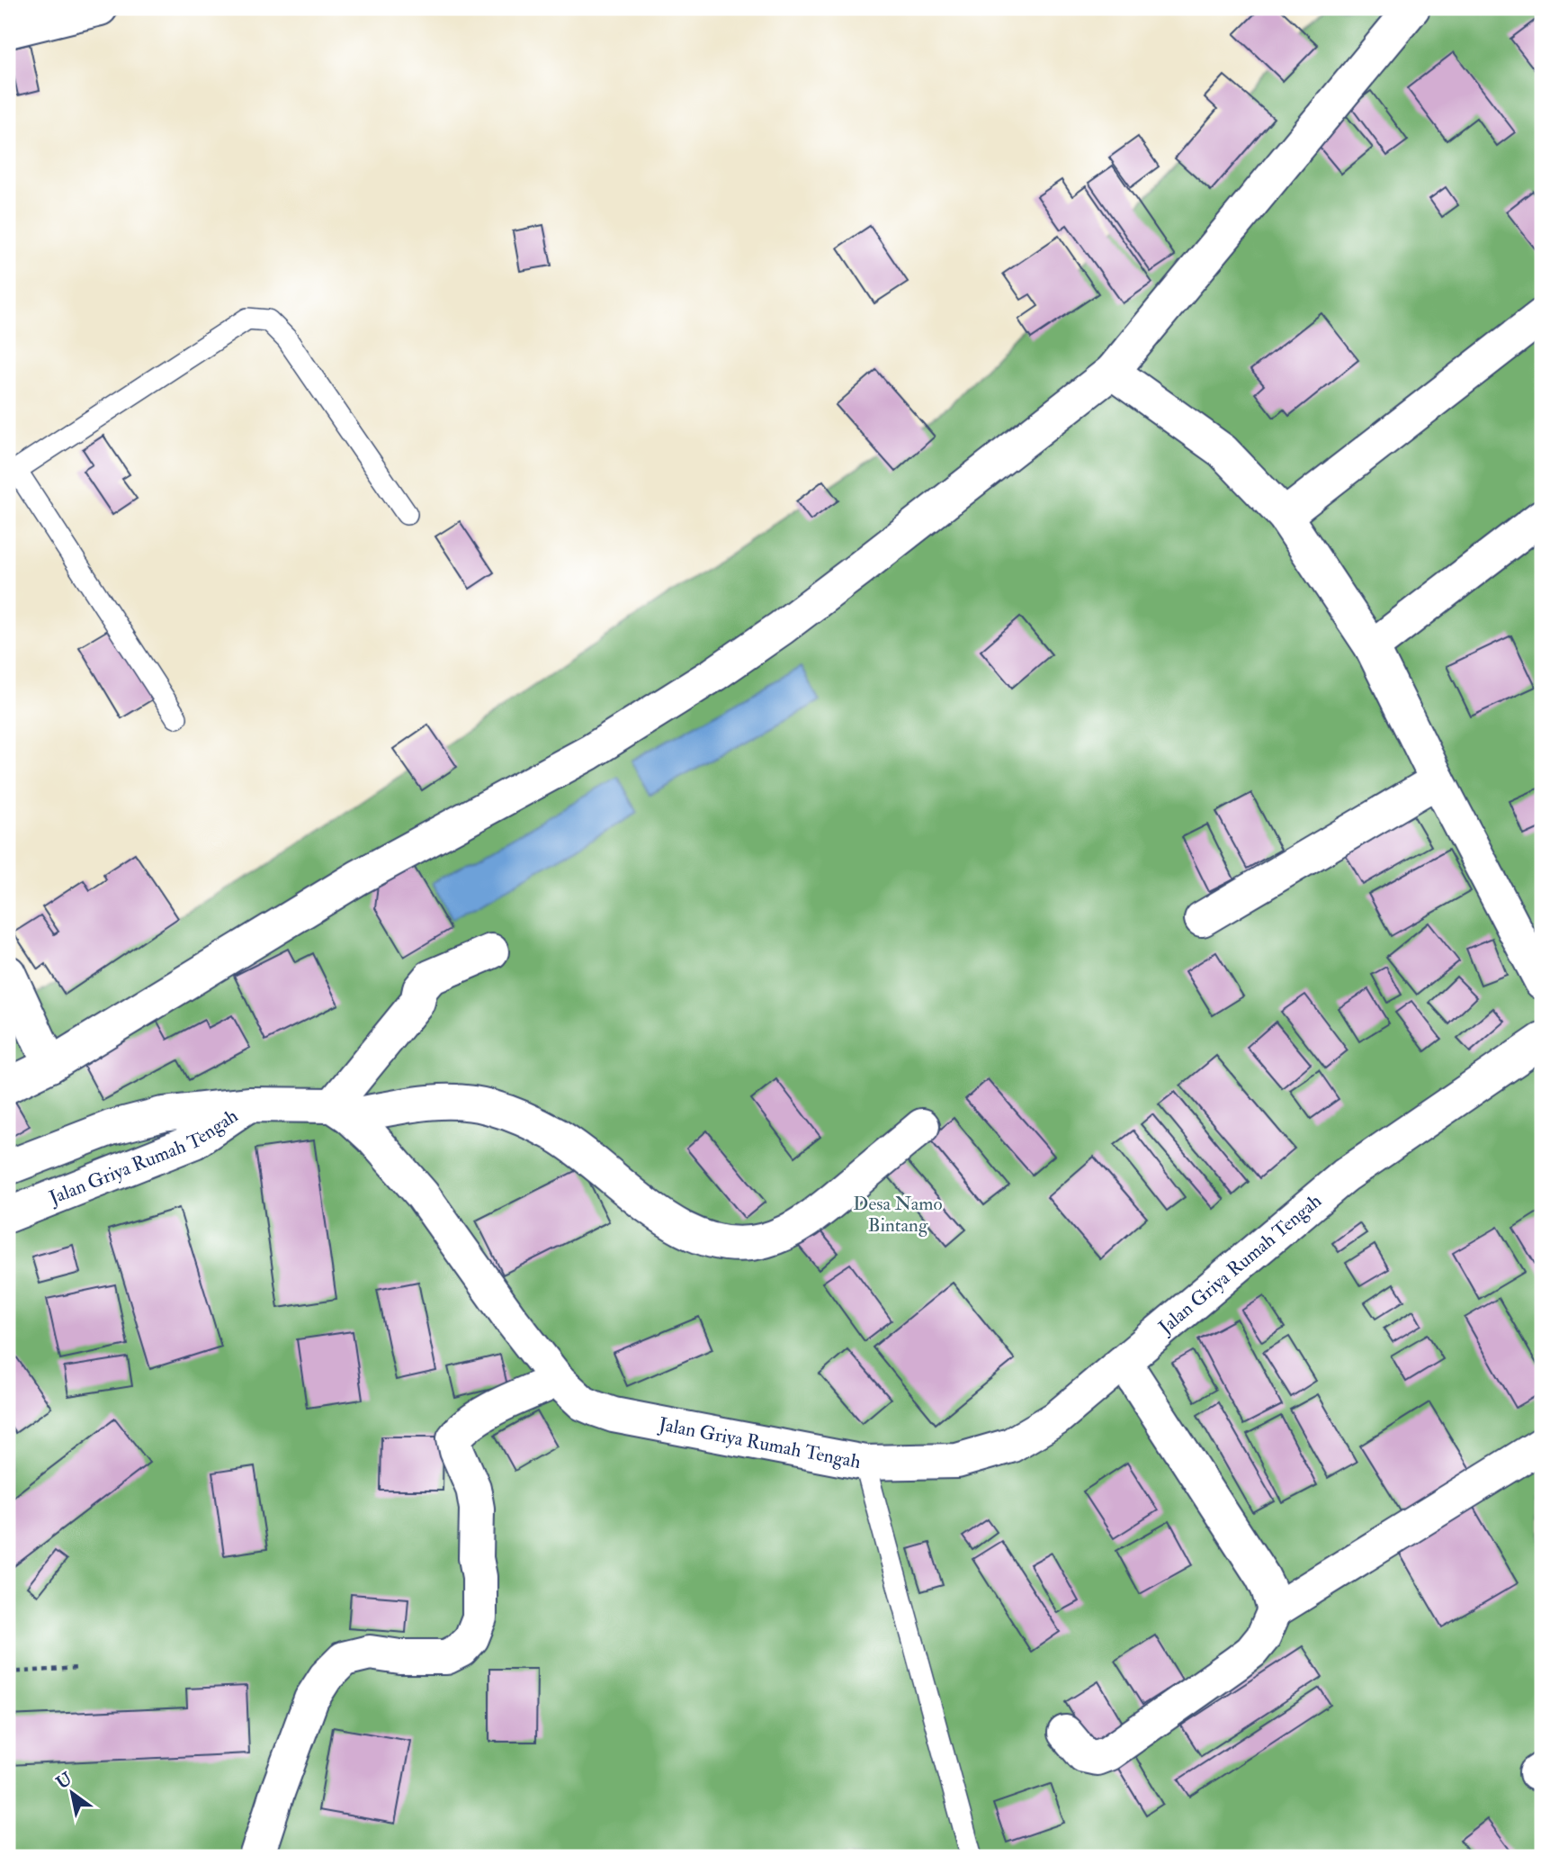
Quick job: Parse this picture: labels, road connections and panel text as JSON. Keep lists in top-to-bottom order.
{
  "streets": {
    "street": ["Jalan Griya Rumah Tengah"]
  },
  "parks": ["Desa Namo Bintang"],
  "north": "top left"
}
